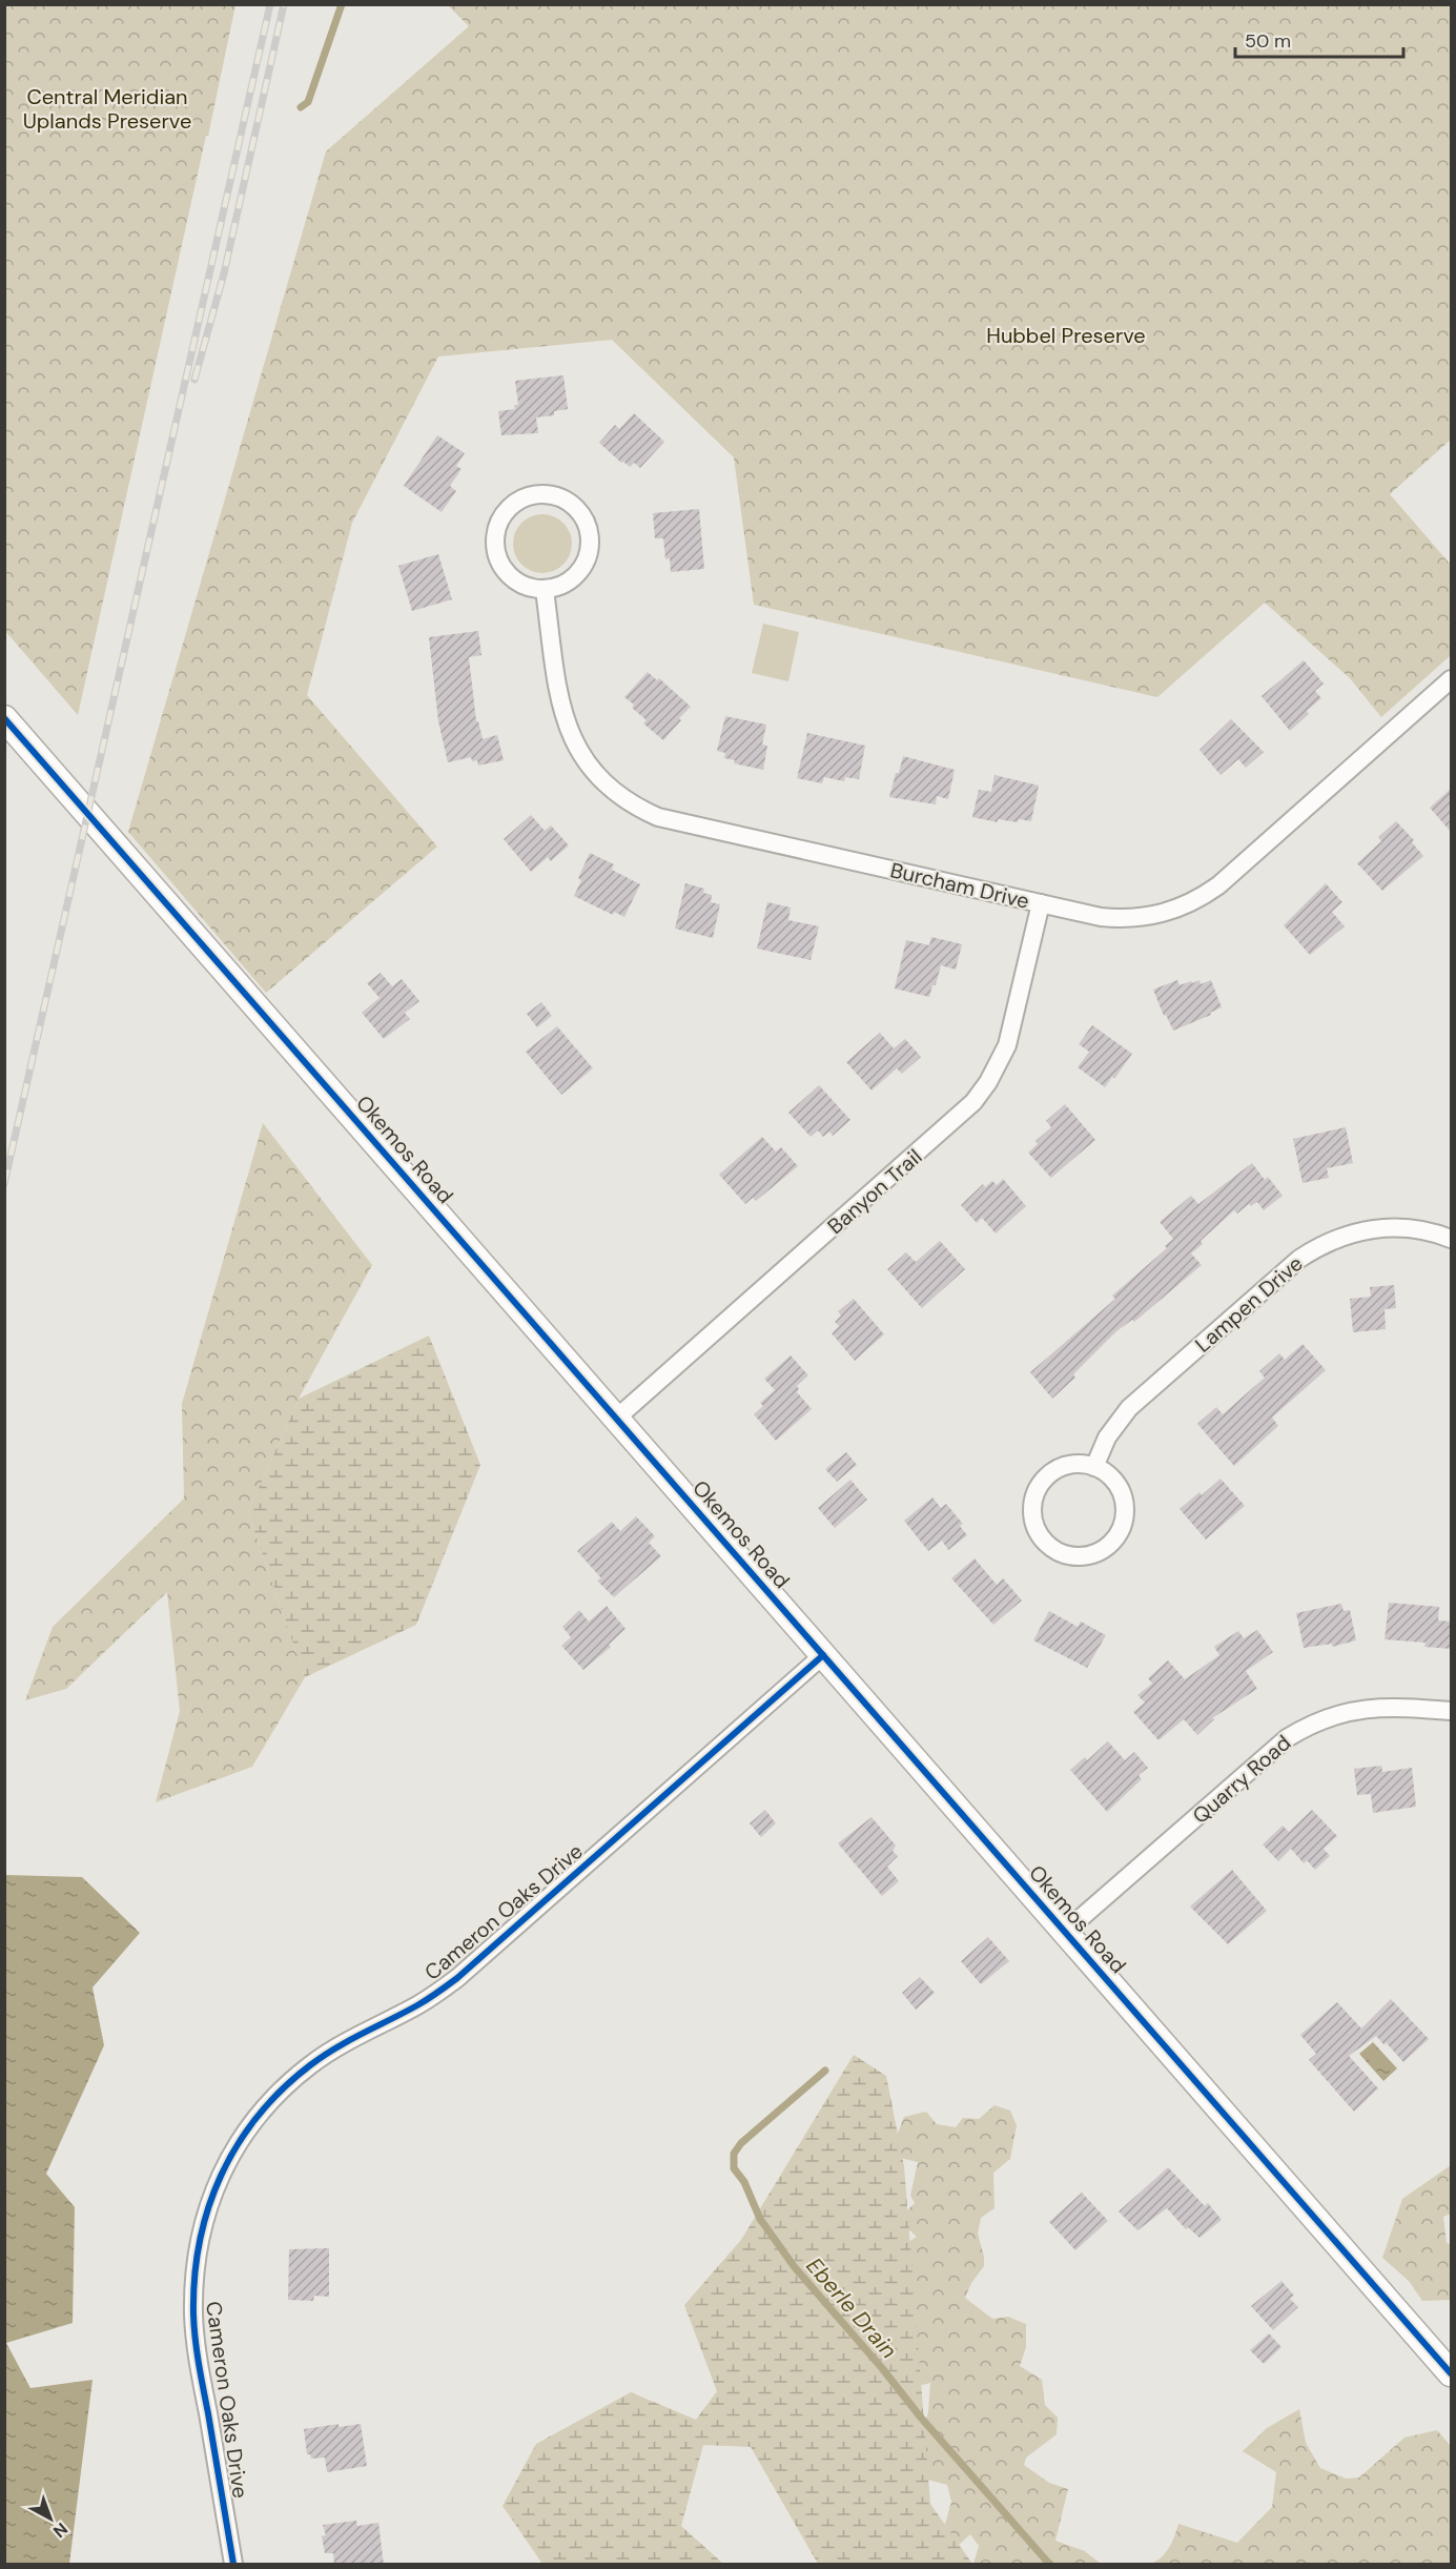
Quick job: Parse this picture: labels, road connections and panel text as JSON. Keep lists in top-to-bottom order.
{
  "streets": {
    "street": [
      "Burcham Drive",
      "Okemos Road",
      "Banyon Trail",
      "Lampen Drive",
      "Quarry Road",
      "Cameron Oaks Drive"
    ]
  },
  "crossings": [
    ["Burcham Drive", "Banyon Trail"],
    ["Okemos Road", "Banyon Trail"],
    ["Okemos Road", "Quarry Road"],
    ["Okemos Road", "Cameron Oaks Drive"]
  ],
  "water": ["Eberle Drain"],
  "parks": ["Central Meridian Uplands Preserve", "Hubbel Preserve"],
  "scale_bar": "50 m",
  "north": "bottom right"
}
